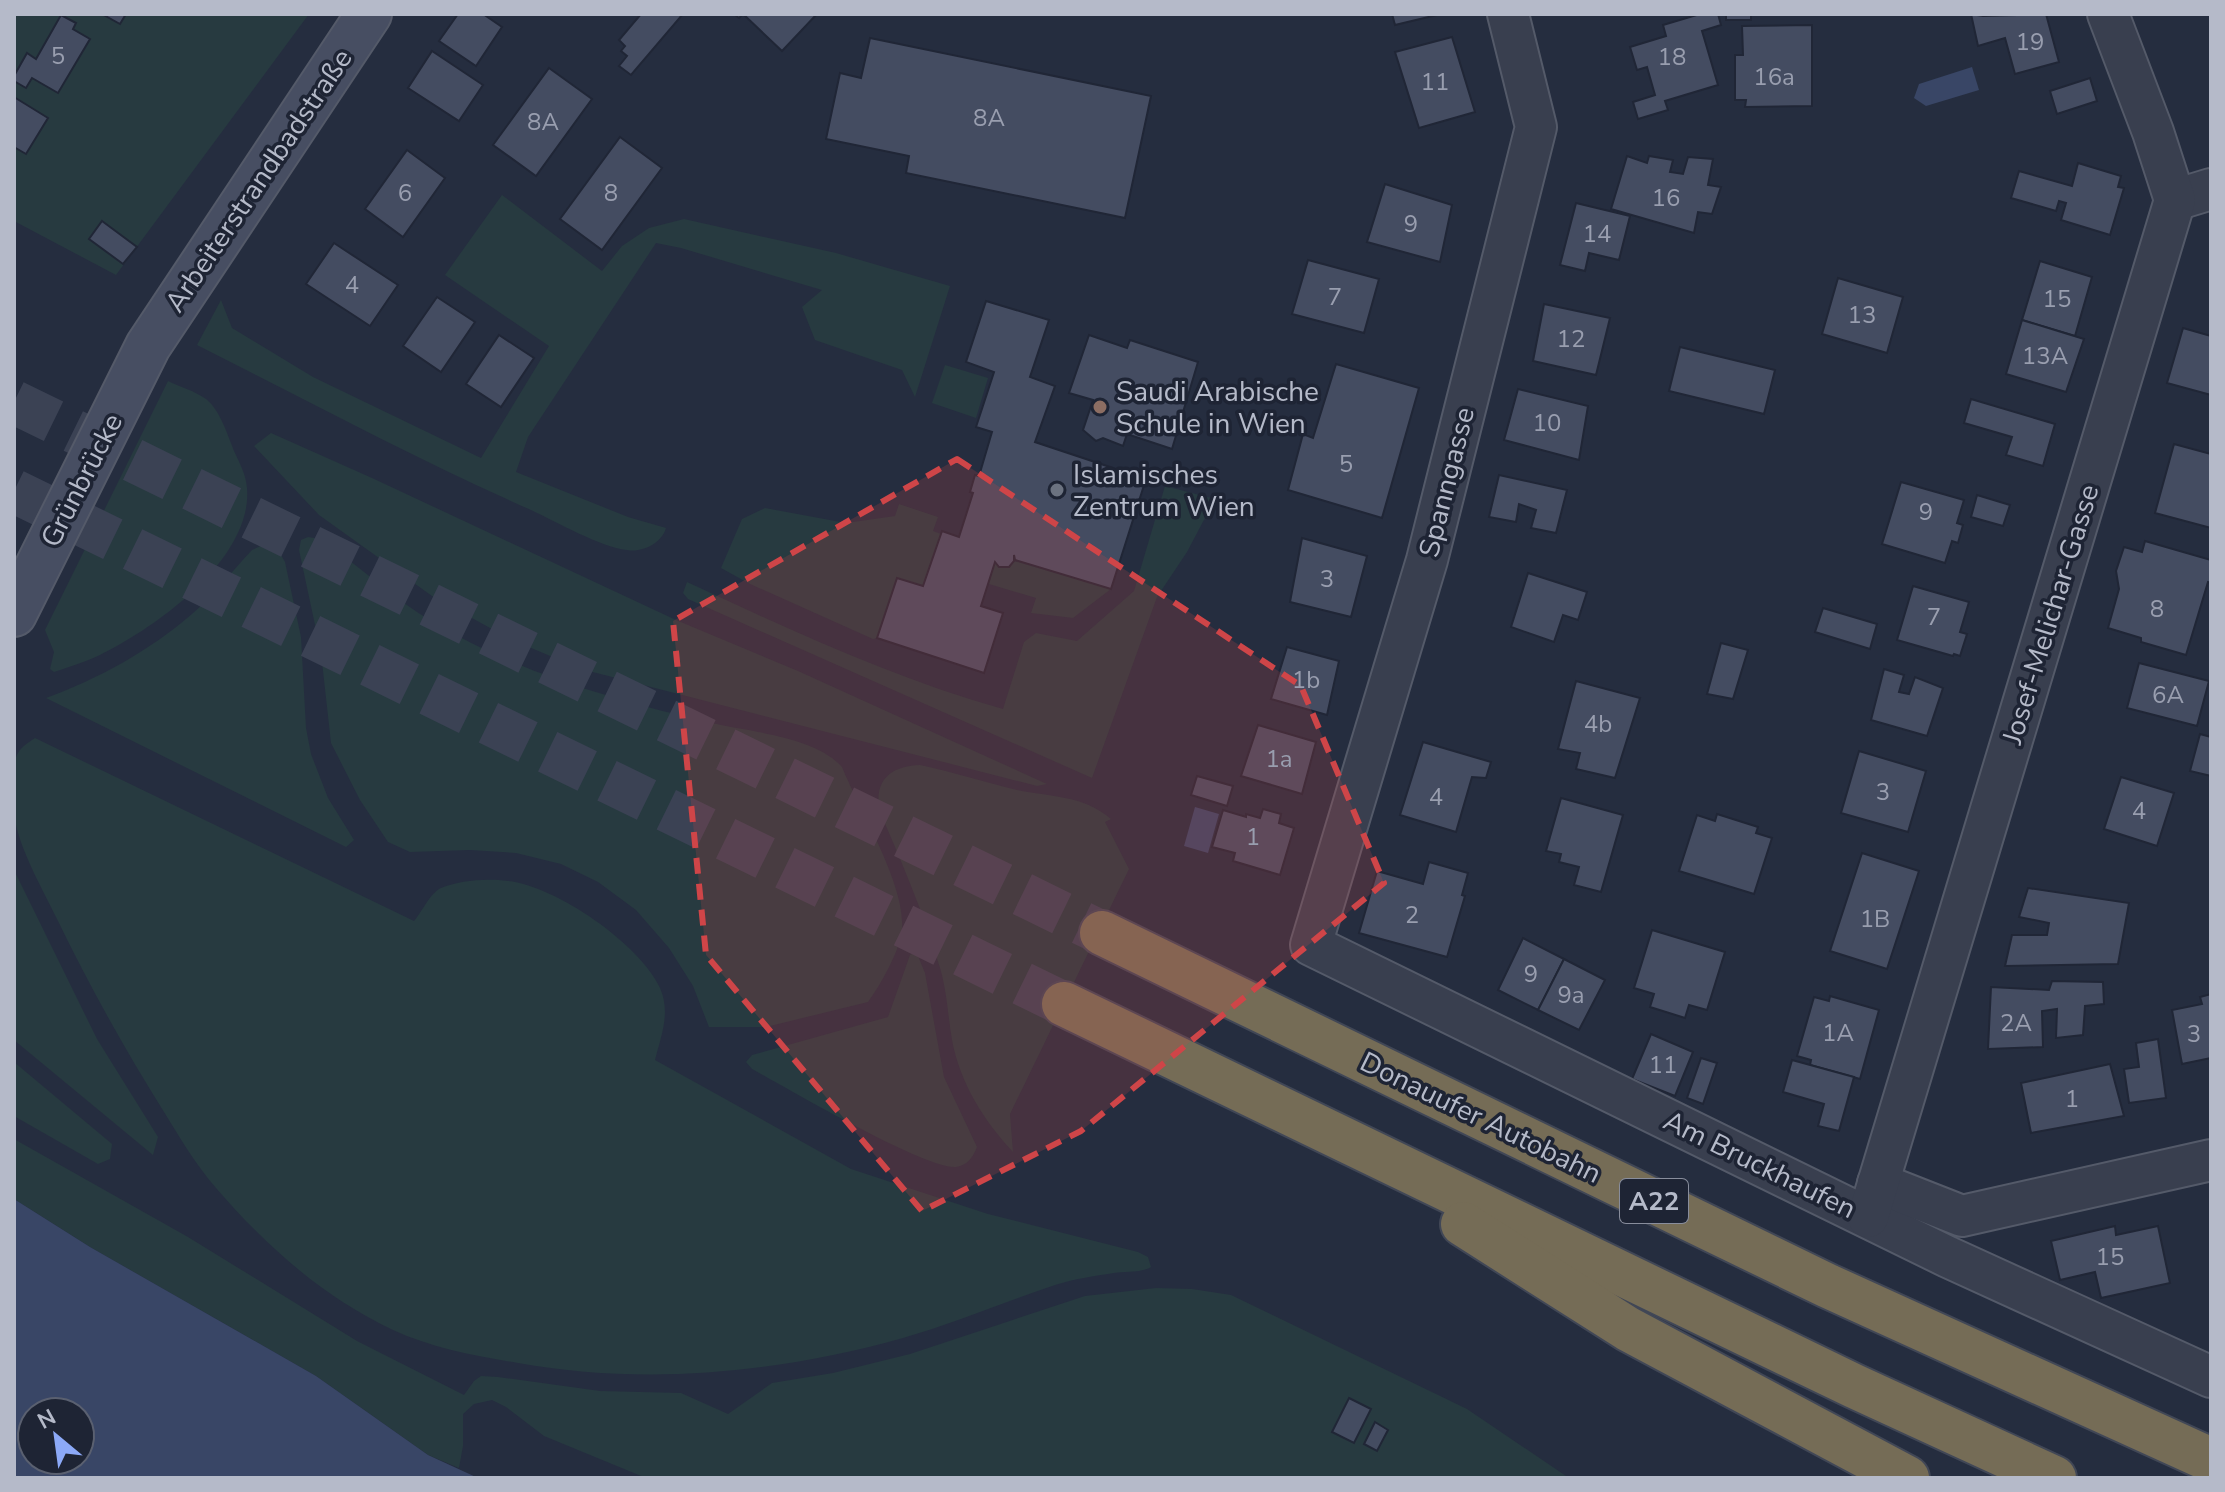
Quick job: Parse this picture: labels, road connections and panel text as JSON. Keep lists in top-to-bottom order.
{
  "streets": {
    "highway": ["Donauufer Autobahn", "A22"],
    "street": [
      "Arbeiterstrandbadstraße",
      "Grünbrücke",
      "Spanngasse",
      "Josef-Melichar-Gasse",
      "Am Bruckhaufen"
    ]
  },
  "crossings": [
    ["Arbeiterstrandbadstraße", "Grünbrücke"],
    ["Spanngasse", "Am Bruckhaufen"],
    ["Josef-Melichar-Gasse", "Am Bruckhaufen"]
  ],
  "places": ["Saudi Arabische Schule in Wien", "Islamisches Zentrum Wien"],
  "house_numbers": [
    "19",
    "5",
    "18",
    "16a",
    "11",
    "8A",
    "8A",
    "6",
    "8",
    "16",
    "9",
    "14",
    "4",
    "7",
    "15",
    "13",
    "12",
    "13A",
    "10",
    "5",
    "9",
    "3",
    "8",
    "7",
    "1b",
    "6A",
    "4b",
    "1a",
    "3",
    "4",
    "4",
    "1",
    "2",
    "1B",
    "9",
    "9a",
    "2A",
    "1A",
    "3",
    "11",
    "1",
    "15"
  ],
  "north": "top left"
}
